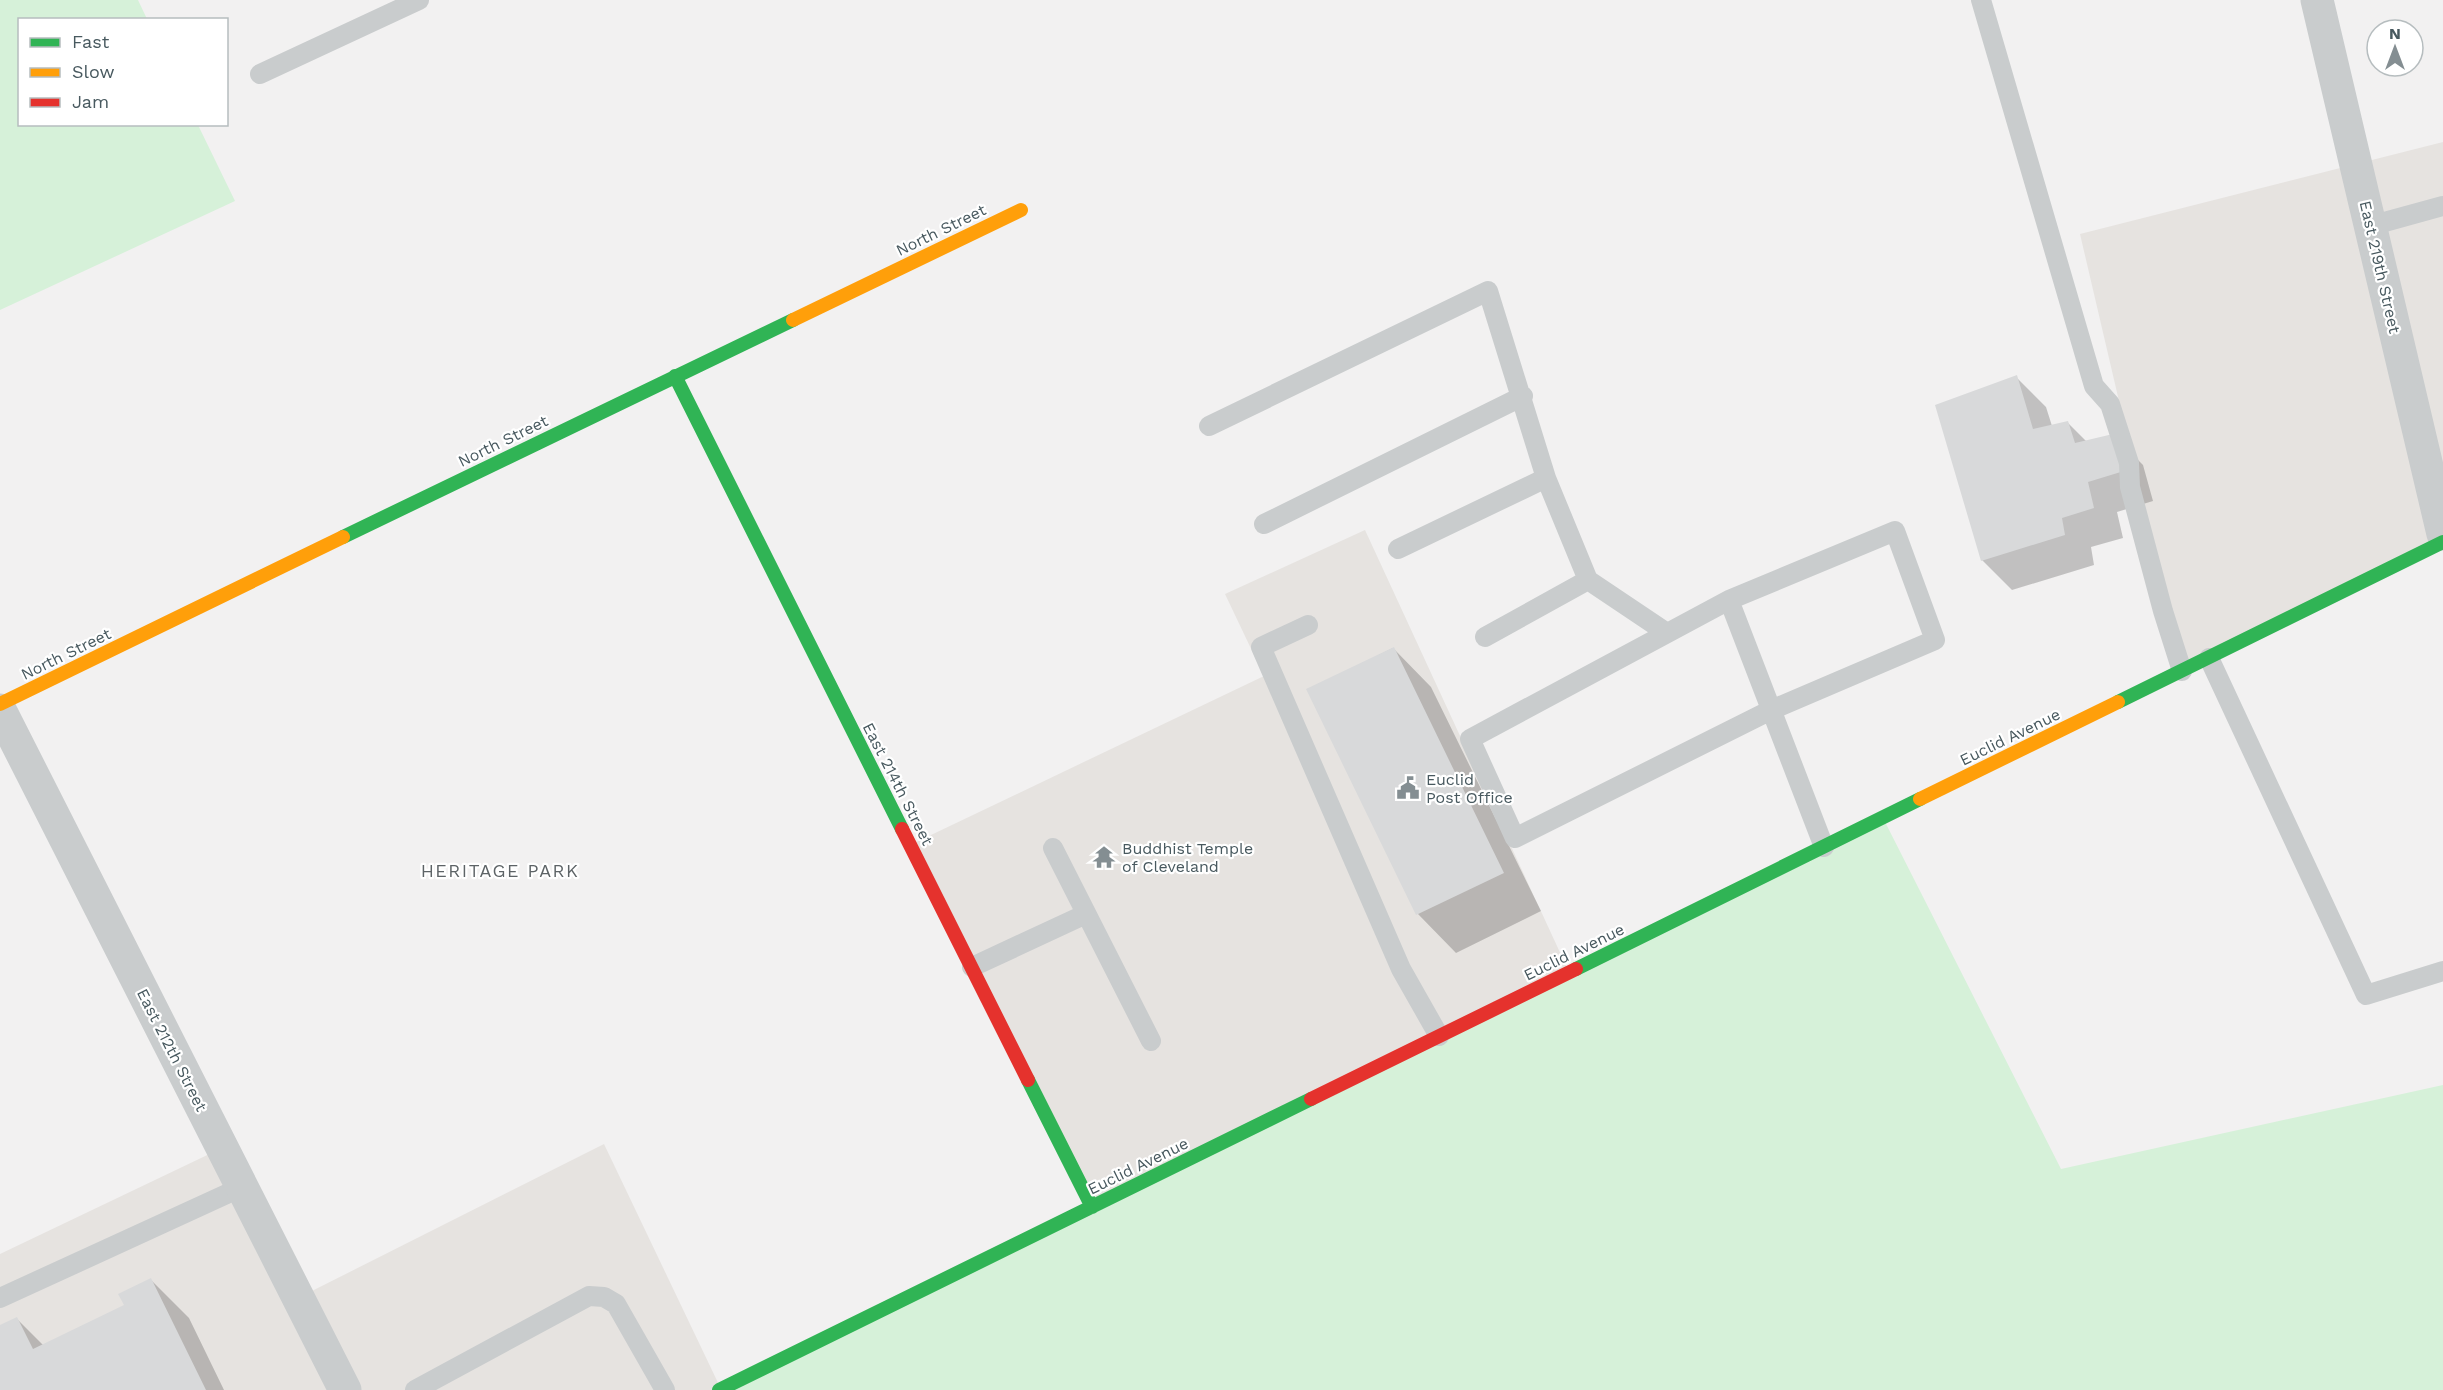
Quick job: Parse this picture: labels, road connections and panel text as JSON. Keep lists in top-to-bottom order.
{
  "streets": {
    "street": [
      "North Street",
      "East 219th Street",
      "Euclid Avenue",
      "East 214th Street",
      "East 212th Street"
    ]
  },
  "crossings": [
    ["North Street", "East 214th Street"],
    ["Euclid Avenue", "East 214th Street"]
  ],
  "districts": ["HERITAGE PARK"],
  "places": {
    "public building": ["Euclid Post Office"],
    "temple": ["Buddhist Temple of Cleveland"]
  },
  "legend": ["Fast", "Slow", "Jam"],
  "north": "top"
}
